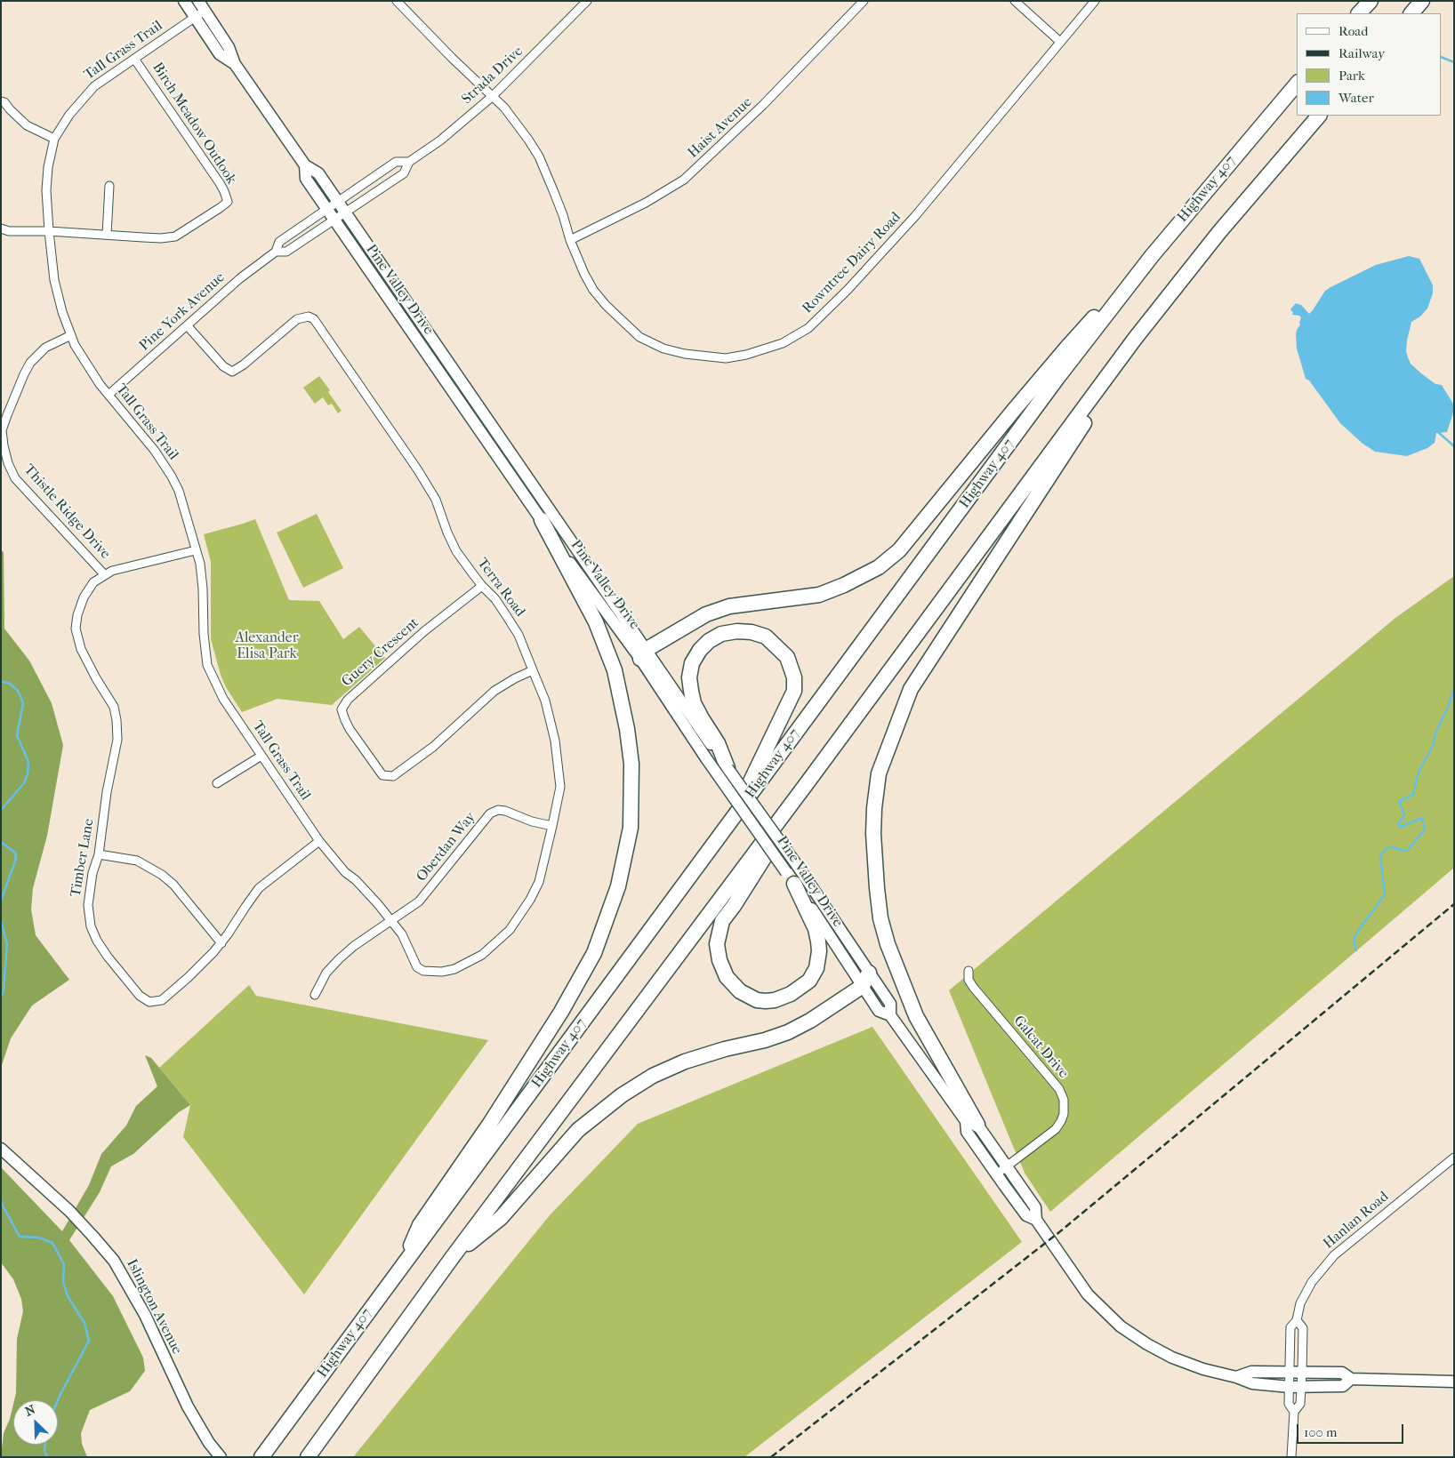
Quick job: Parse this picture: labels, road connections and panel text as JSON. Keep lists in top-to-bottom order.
{
  "streets": {
    "highway": ["Highway 407"],
    "main road": ["Pine Valley Drive", "Islington Avenue"],
    "street": [
      "Tall Grass Trail",
      "Strada Drive",
      "Birch Meadow Outlook",
      "Haist Avenue",
      "Rowntree Dairy Road",
      "Pine York Avenue",
      "Thistle Ridge Drive",
      "Terra Road",
      "Guery Crescent",
      "Oberdan Way",
      "Timber Lane",
      "Galcat Drive",
      "Hanlan Road"
    ]
  },
  "crossings": [
    ["Tall Grass Trail", "Birch Meadow Outlook"],
    ["Tall Grass Trail", "Pine Valley Drive"],
    ["Tall Grass Trail", "Pine York Avenue"],
    ["Tall Grass Trail", "Thistle Ridge Drive"],
    ["Tall Grass Trail", "Terra Road"],
    ["Tall Grass Trail", "Oberdan Way"],
    ["Tall Grass Trail", "Timber Lane"],
    ["Strada Drive", "Rowntree Dairy Road"],
    ["Strada Drive", "Pine Valley Drive"],
    ["Strada Drive", "Pine York Avenue"],
    ["Haist Avenue", "Rowntree Dairy Road"],
    ["Pine Valley Drive", "Pine York Avenue"],
    ["Pine Valley Drive", "Galcat Drive"],
    ["Pine Valley Drive", "Hanlan Road"],
    ["Pine York Avenue", "Terra Road"],
    ["Thistle Ridge Drive", "Timber Lane"],
    ["Terra Road", "Guery Crescent"],
    ["Terra Road", "Oberdan Way"]
  ],
  "parks": ["Alexander Elisa Park"],
  "legend": [
    "Road",
    "Railway",
    "Park",
    "Water"
  ],
  "scale_bar": "100 m",
  "north": "top left"
}
